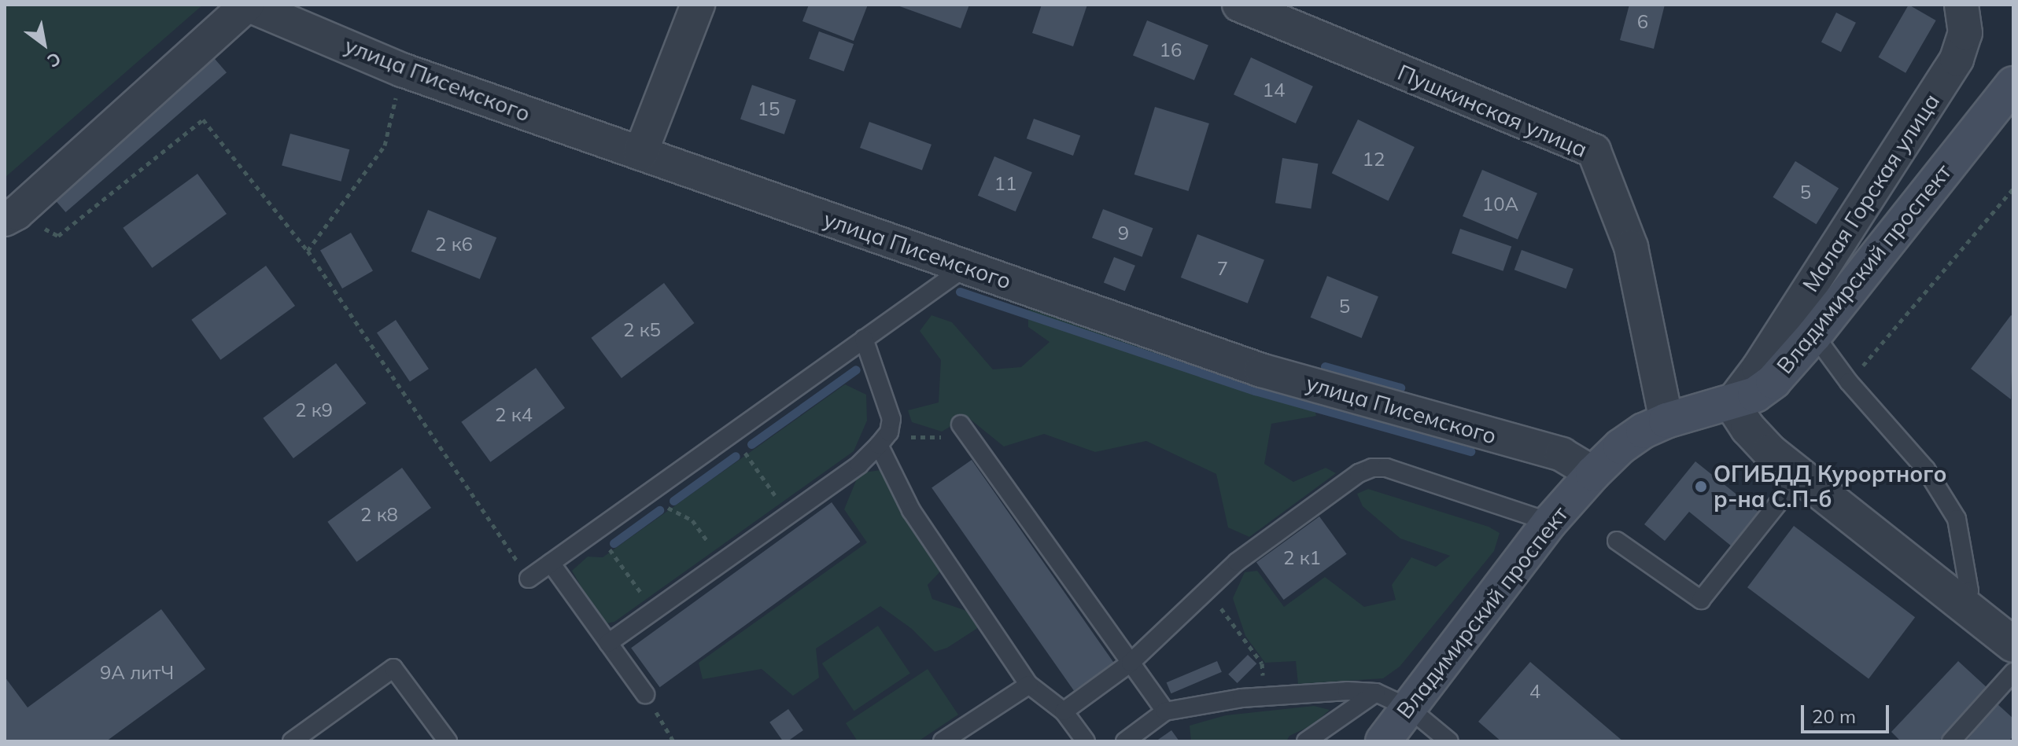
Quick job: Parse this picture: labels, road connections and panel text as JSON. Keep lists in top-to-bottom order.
{
  "streets": {
    "main road": ["Владимирский проспект"],
    "street": ["улица Писемского", "Пушкинская улица", "Малая Горская улица"]
  },
  "crossings": [
    ["улица Писемского", "Владимирский проспект"],
    ["Пушкинская улица", "Владимирский проспект"],
    ["Малая Горская улица", "Владимирский проспект"]
  ],
  "places": ["ОГИБДД Курортного р-на С.П-б"],
  "house_numbers": [
    "6",
    "16",
    "14",
    "15",
    "12",
    "11",
    "5",
    "10А",
    "9",
    "2 к6",
    "7",
    "5",
    "2 к5",
    "2 к9",
    "2 к4",
    "2 к8",
    "2 к1",
    "9А литЧ",
    "4"
  ],
  "scale_bar": "20 m",
  "north": "bottom right"
}
